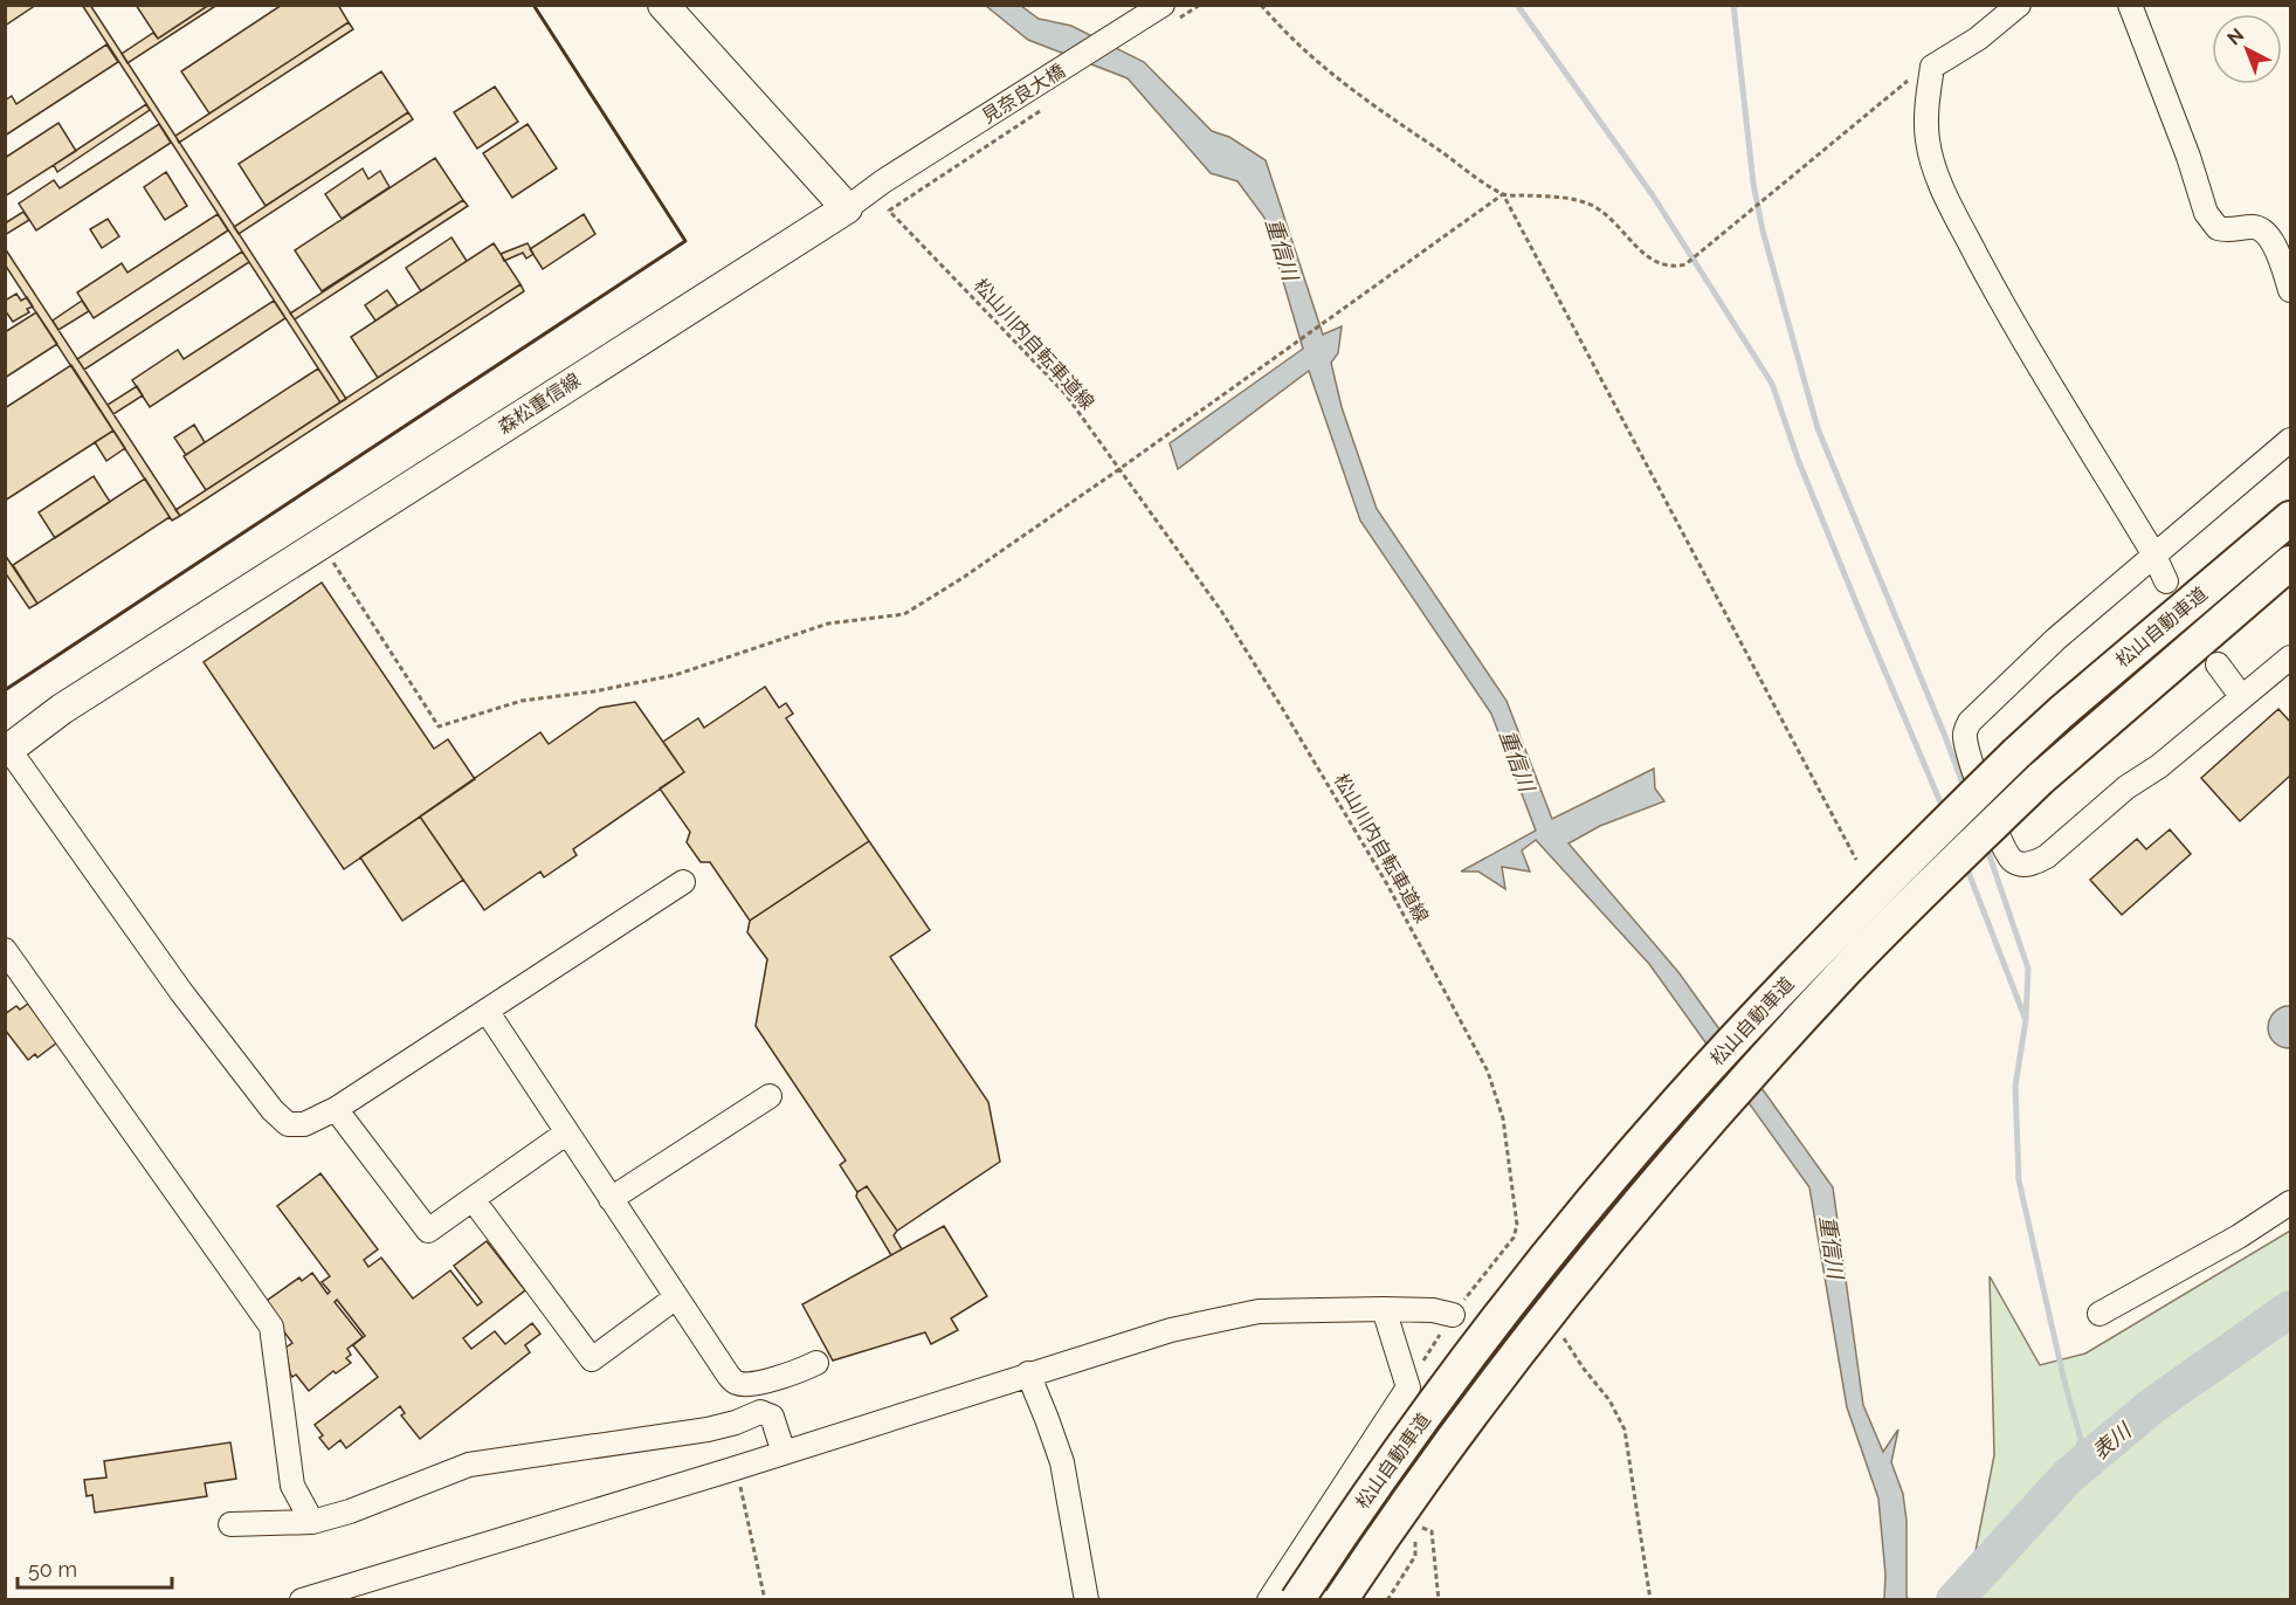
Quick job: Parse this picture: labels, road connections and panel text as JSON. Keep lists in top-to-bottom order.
{
  "streets": {
    "highway": ["松山自動車道"],
    "main road": ["森松重信線"],
    "street": ["見奈良大橋"],
    "path": ["松山川内自転車道線"]
  },
  "crossings": [
    ["見奈良大橋", "森松重信線"]
  ],
  "water": ["重信川", "表川"],
  "scale_bar": "50 m",
  "north": "top left"
}
